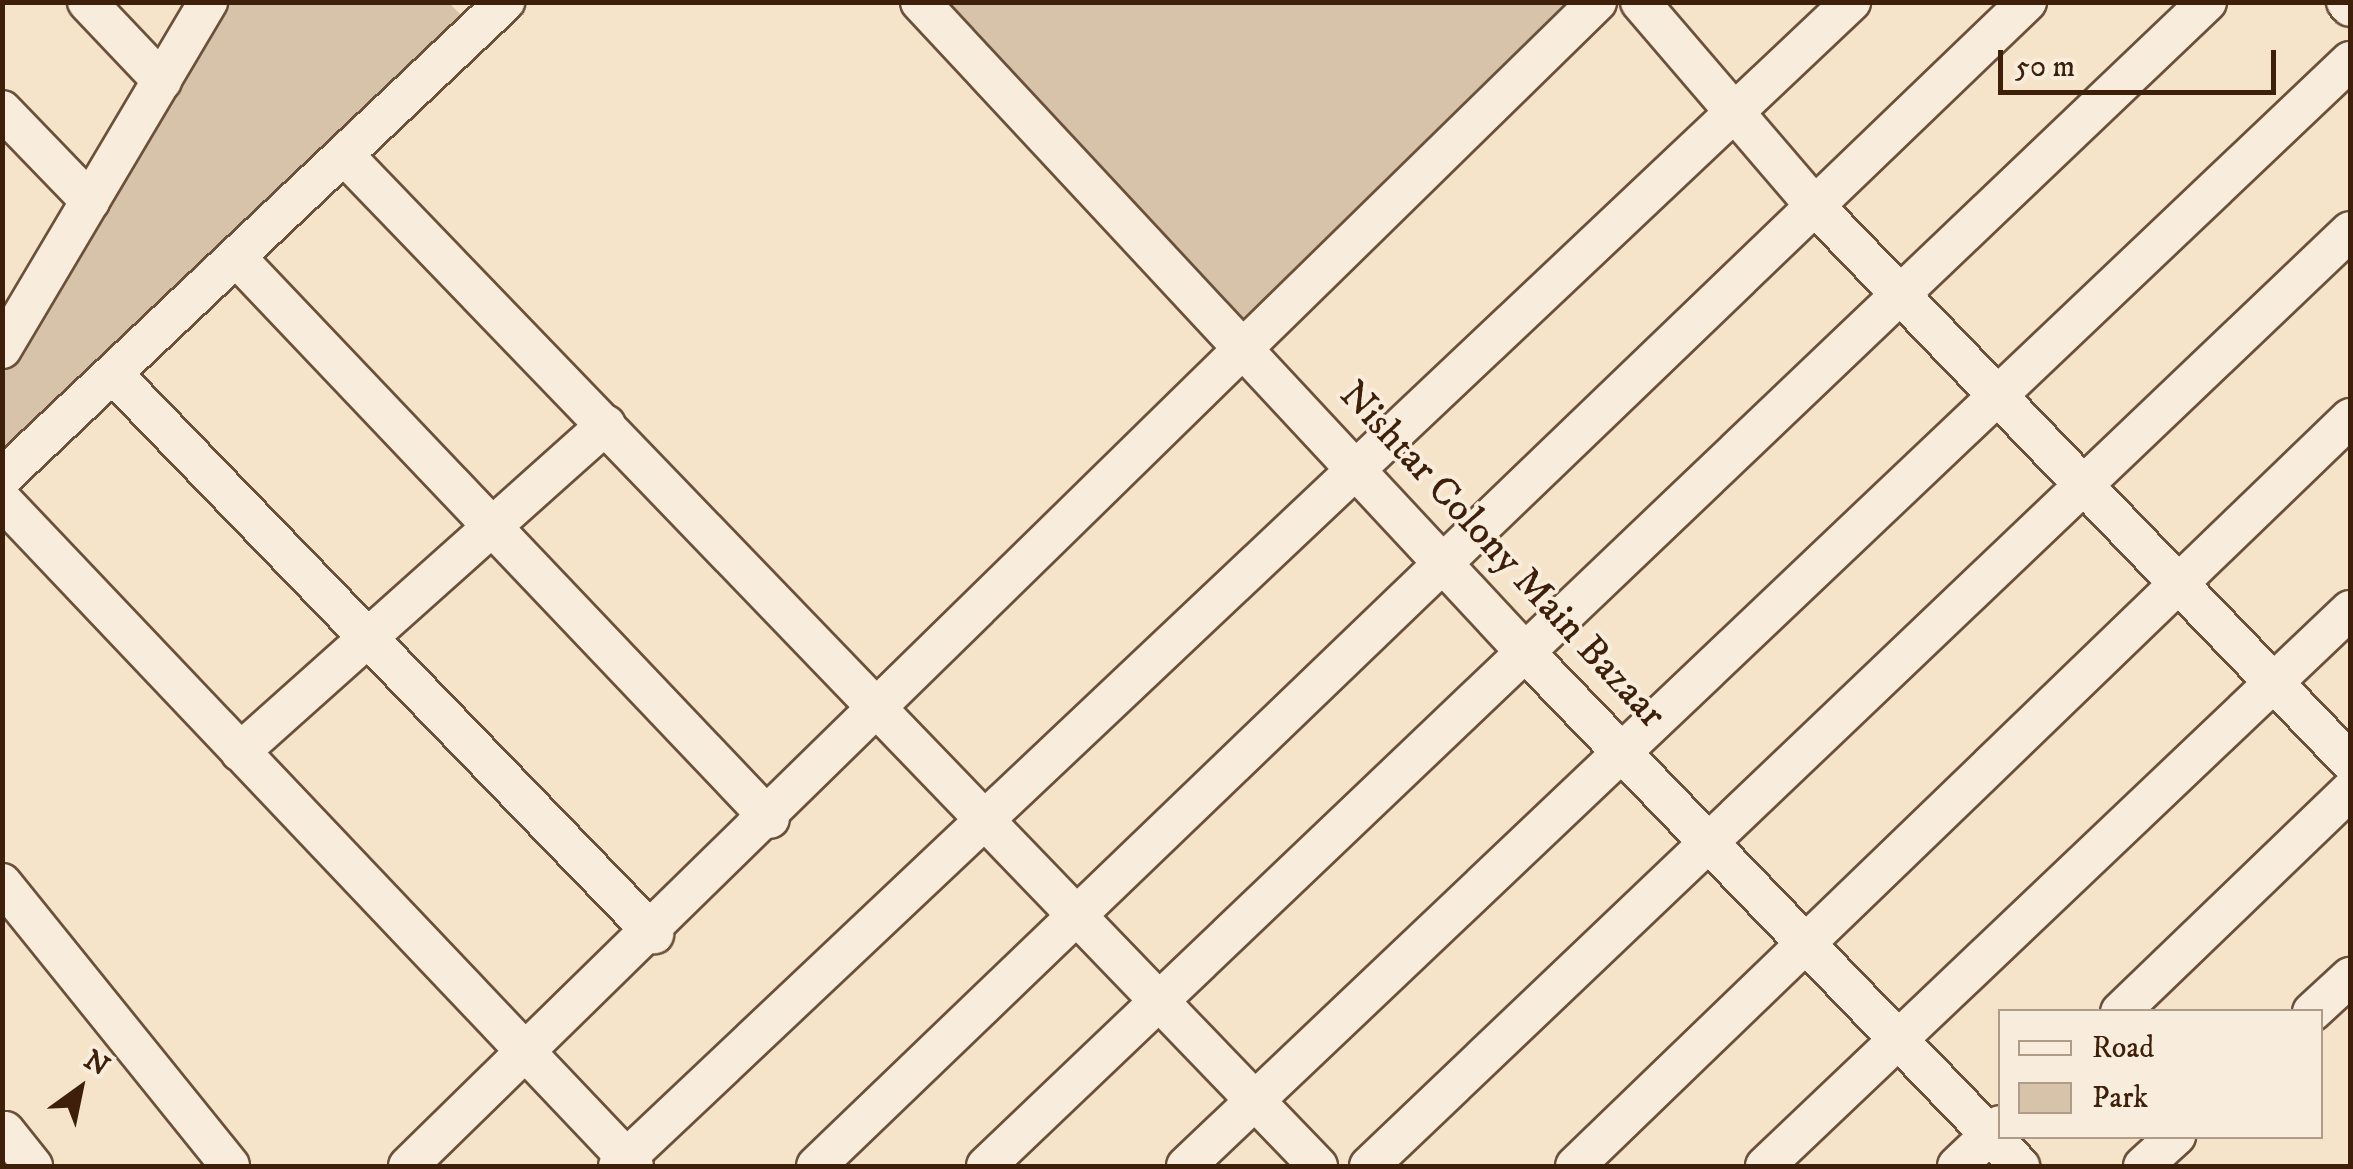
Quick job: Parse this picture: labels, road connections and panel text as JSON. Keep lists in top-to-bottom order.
{
  "streets": {
    "street": ["Nishtar Colony Main Bazaar"]
  },
  "legend": ["Road", "Park"],
  "scale_bar": "50 m",
  "north": "top right"
}
